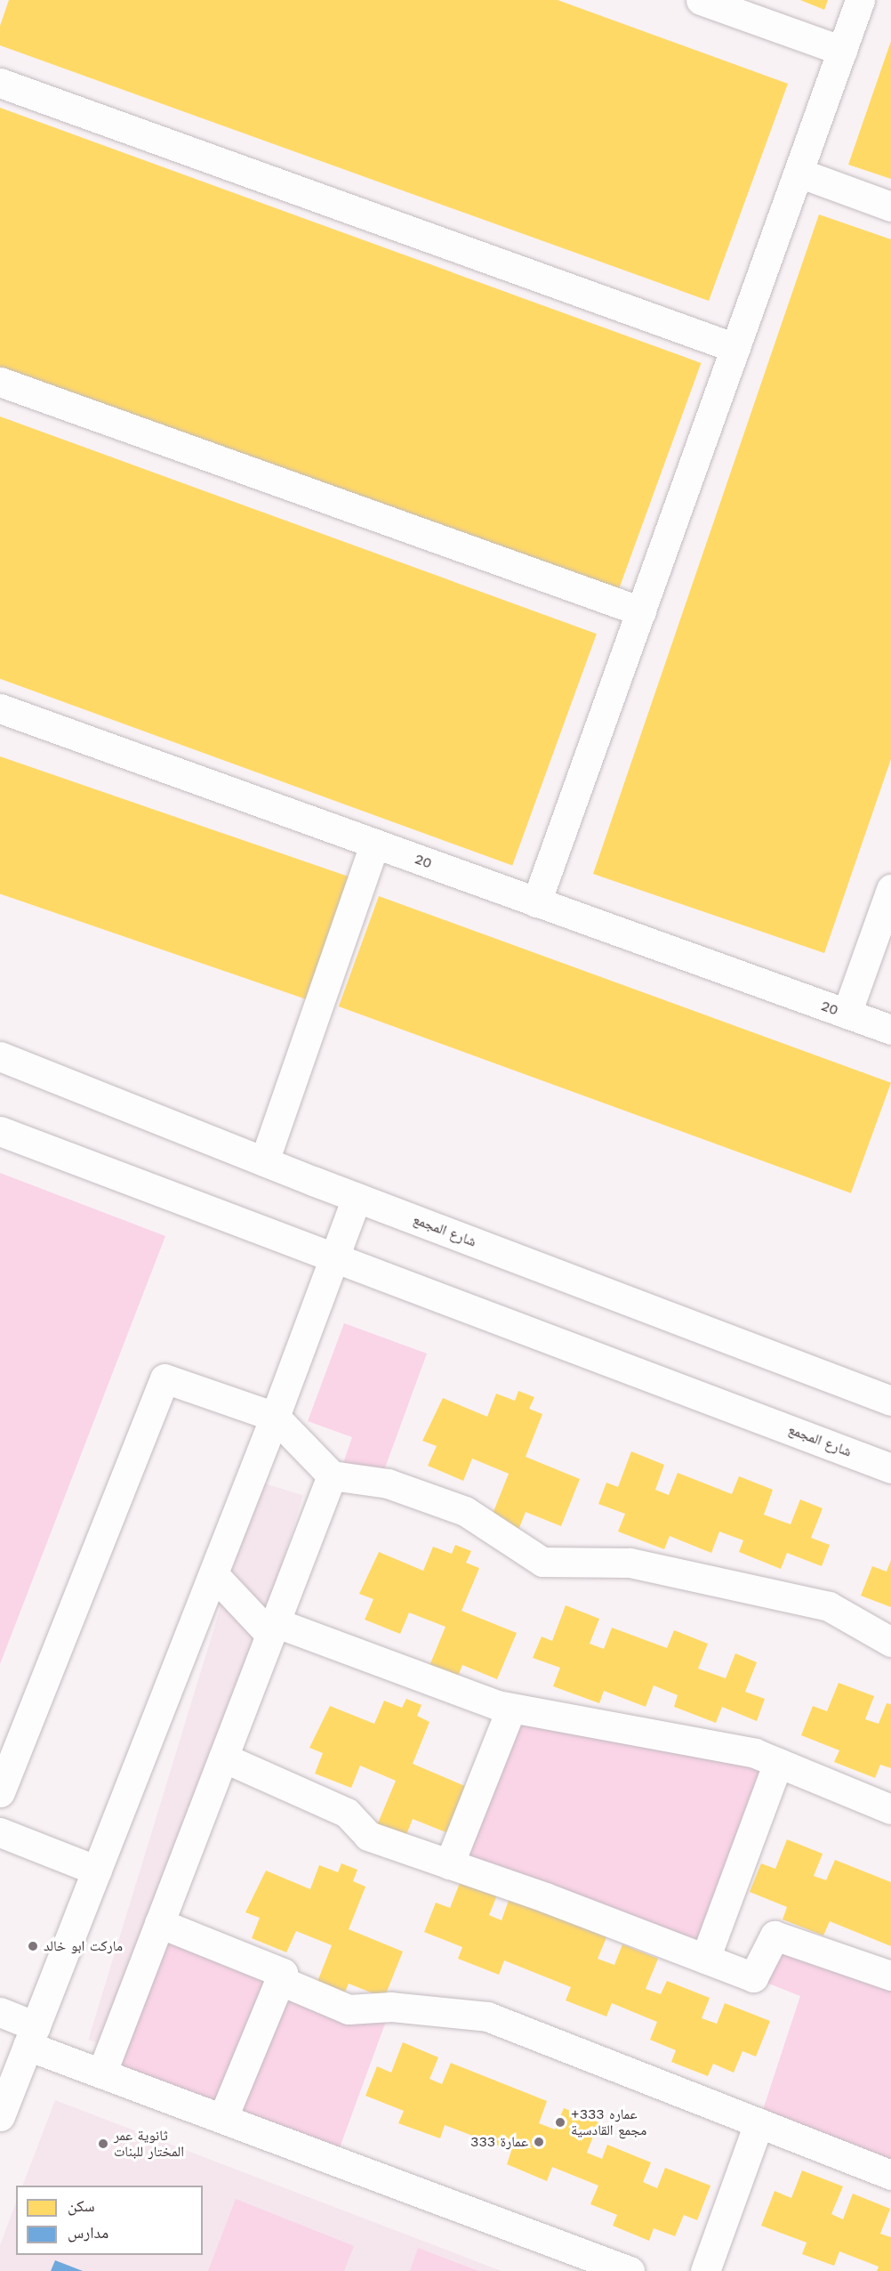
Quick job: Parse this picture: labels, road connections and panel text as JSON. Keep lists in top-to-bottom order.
{
  "streets": {
    "street": ["20", "شارع المجمع"]
  },
  "places": [
    "ماركت ابو خالد",
    "+عماره 333 مجمع القادسية",
    "عمارة 333",
    "ثانوية عمر المختار للبنات"
  ],
  "legend": ["سكن", "مدارس"]
}
